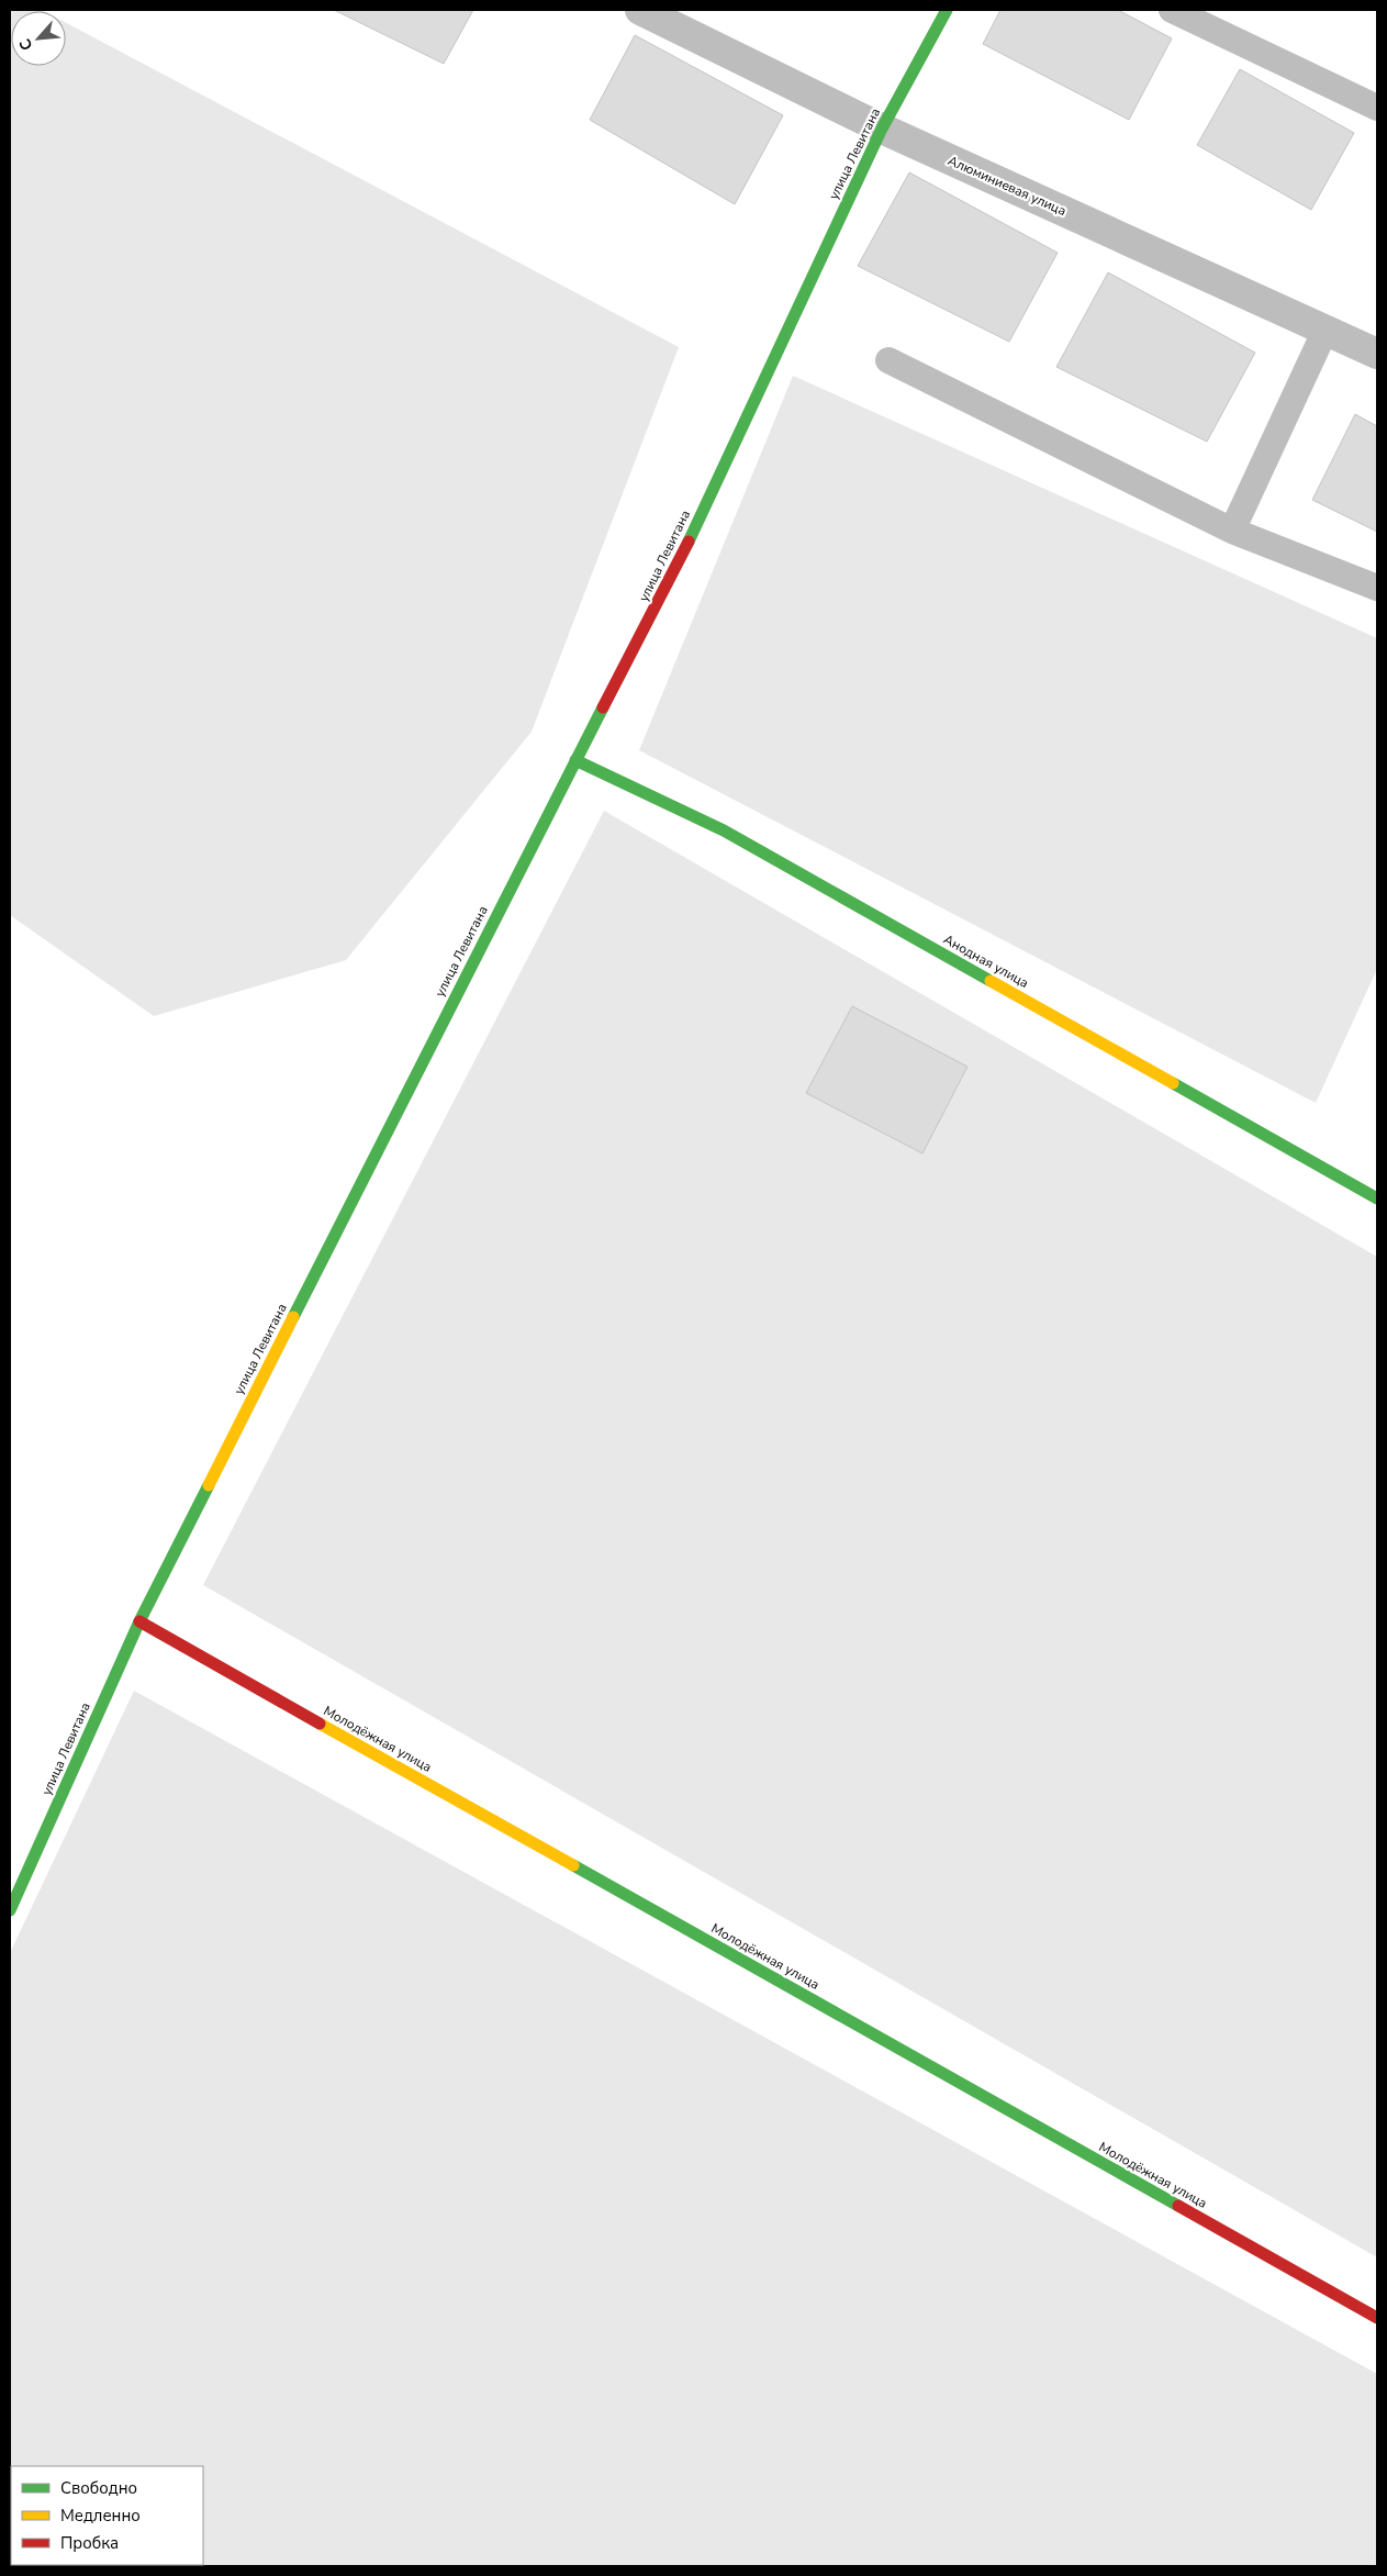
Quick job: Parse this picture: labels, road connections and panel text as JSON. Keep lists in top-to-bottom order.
{
  "streets": {
    "street": [
      "улица Левитана",
      "Алюминиевая улица",
      "Анодная улица",
      "Молодёжная улица"
    ]
  },
  "crossings": [
    ["улица Левитана", "Алюминиевая улица"],
    ["улица Левитана", "Анодная улица"],
    ["улица Левитана", "Молодёжная улица"]
  ],
  "legend": ["Свободно", "Медленно", "Пробка"],
  "north": "bottom left"
}
